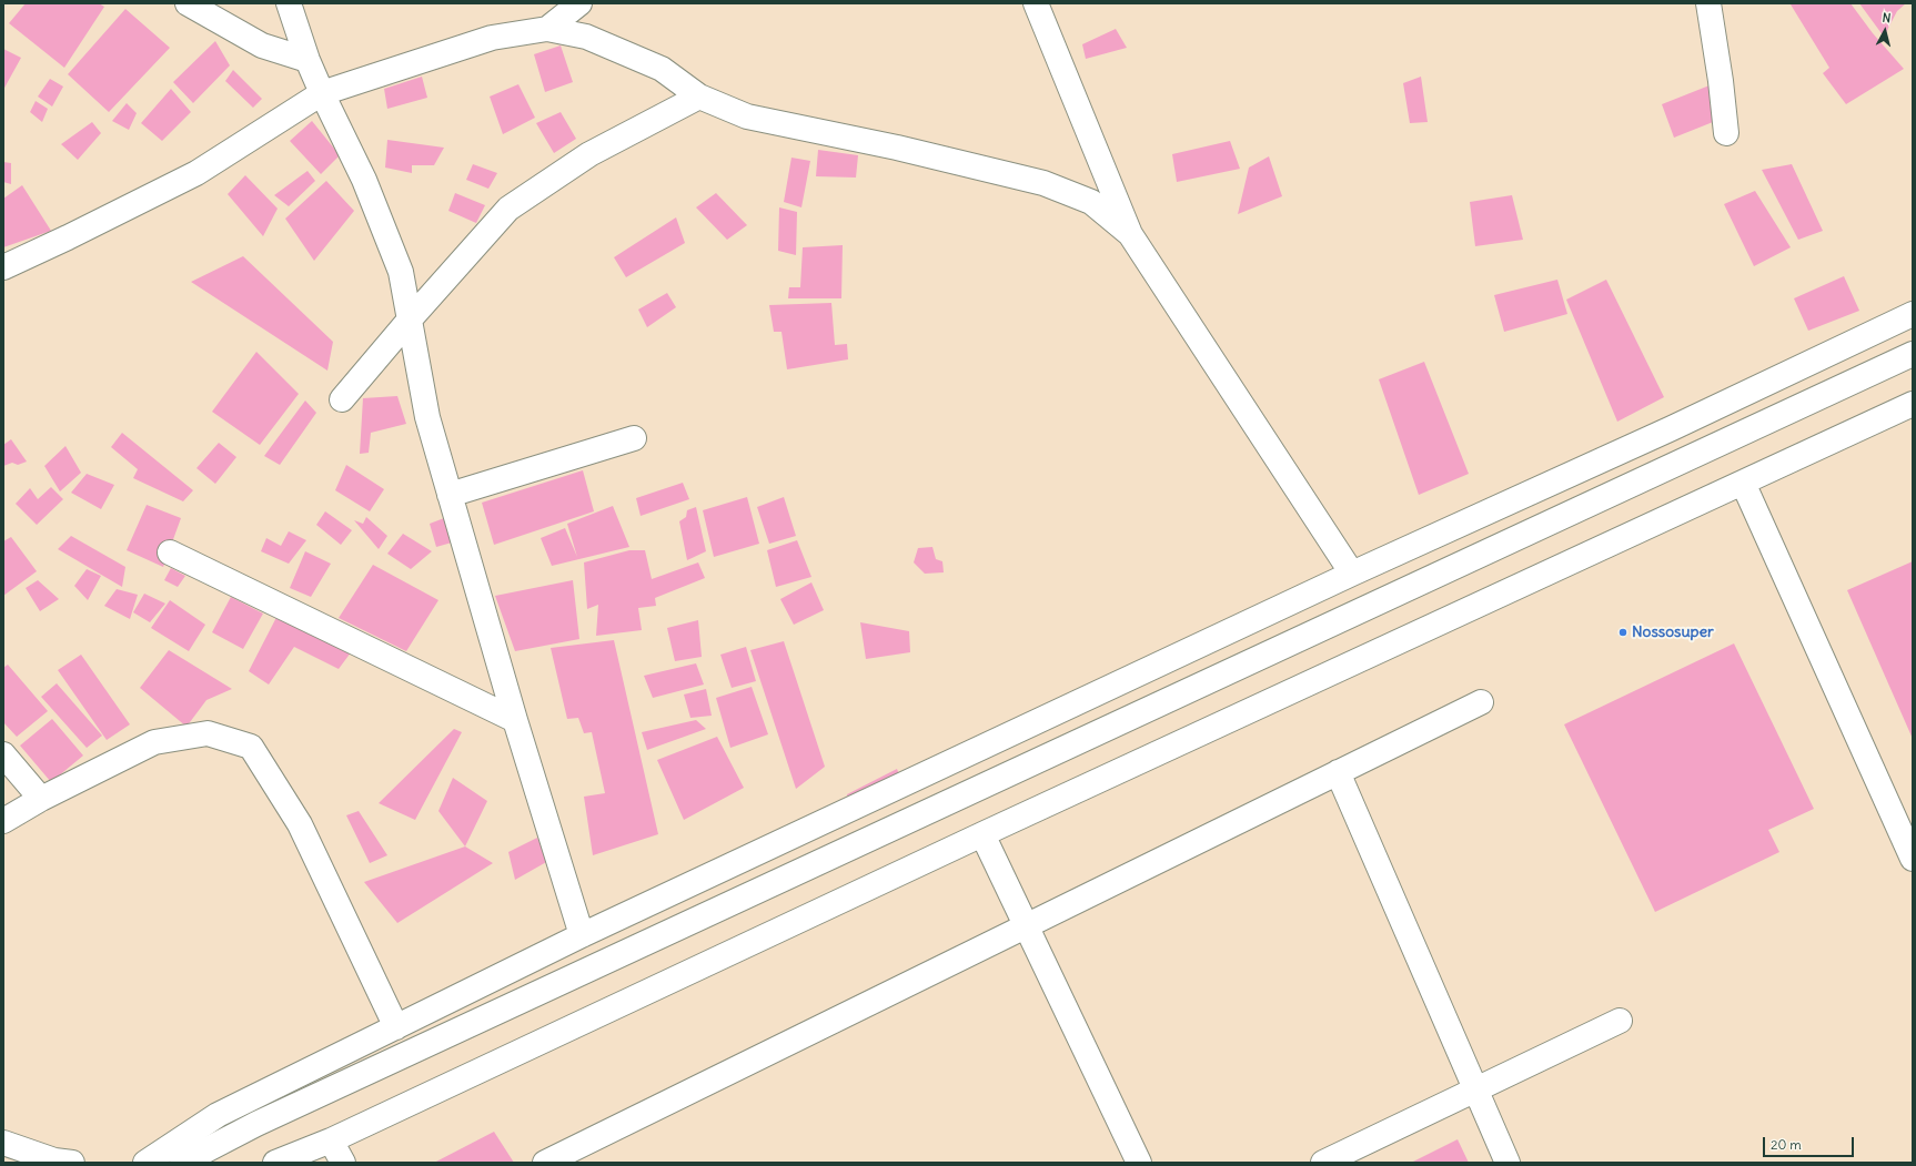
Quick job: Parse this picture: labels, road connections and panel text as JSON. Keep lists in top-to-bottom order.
{
  "places": ["Nossosuper"],
  "scale_bar": "20 m",
  "north": "top"
}
